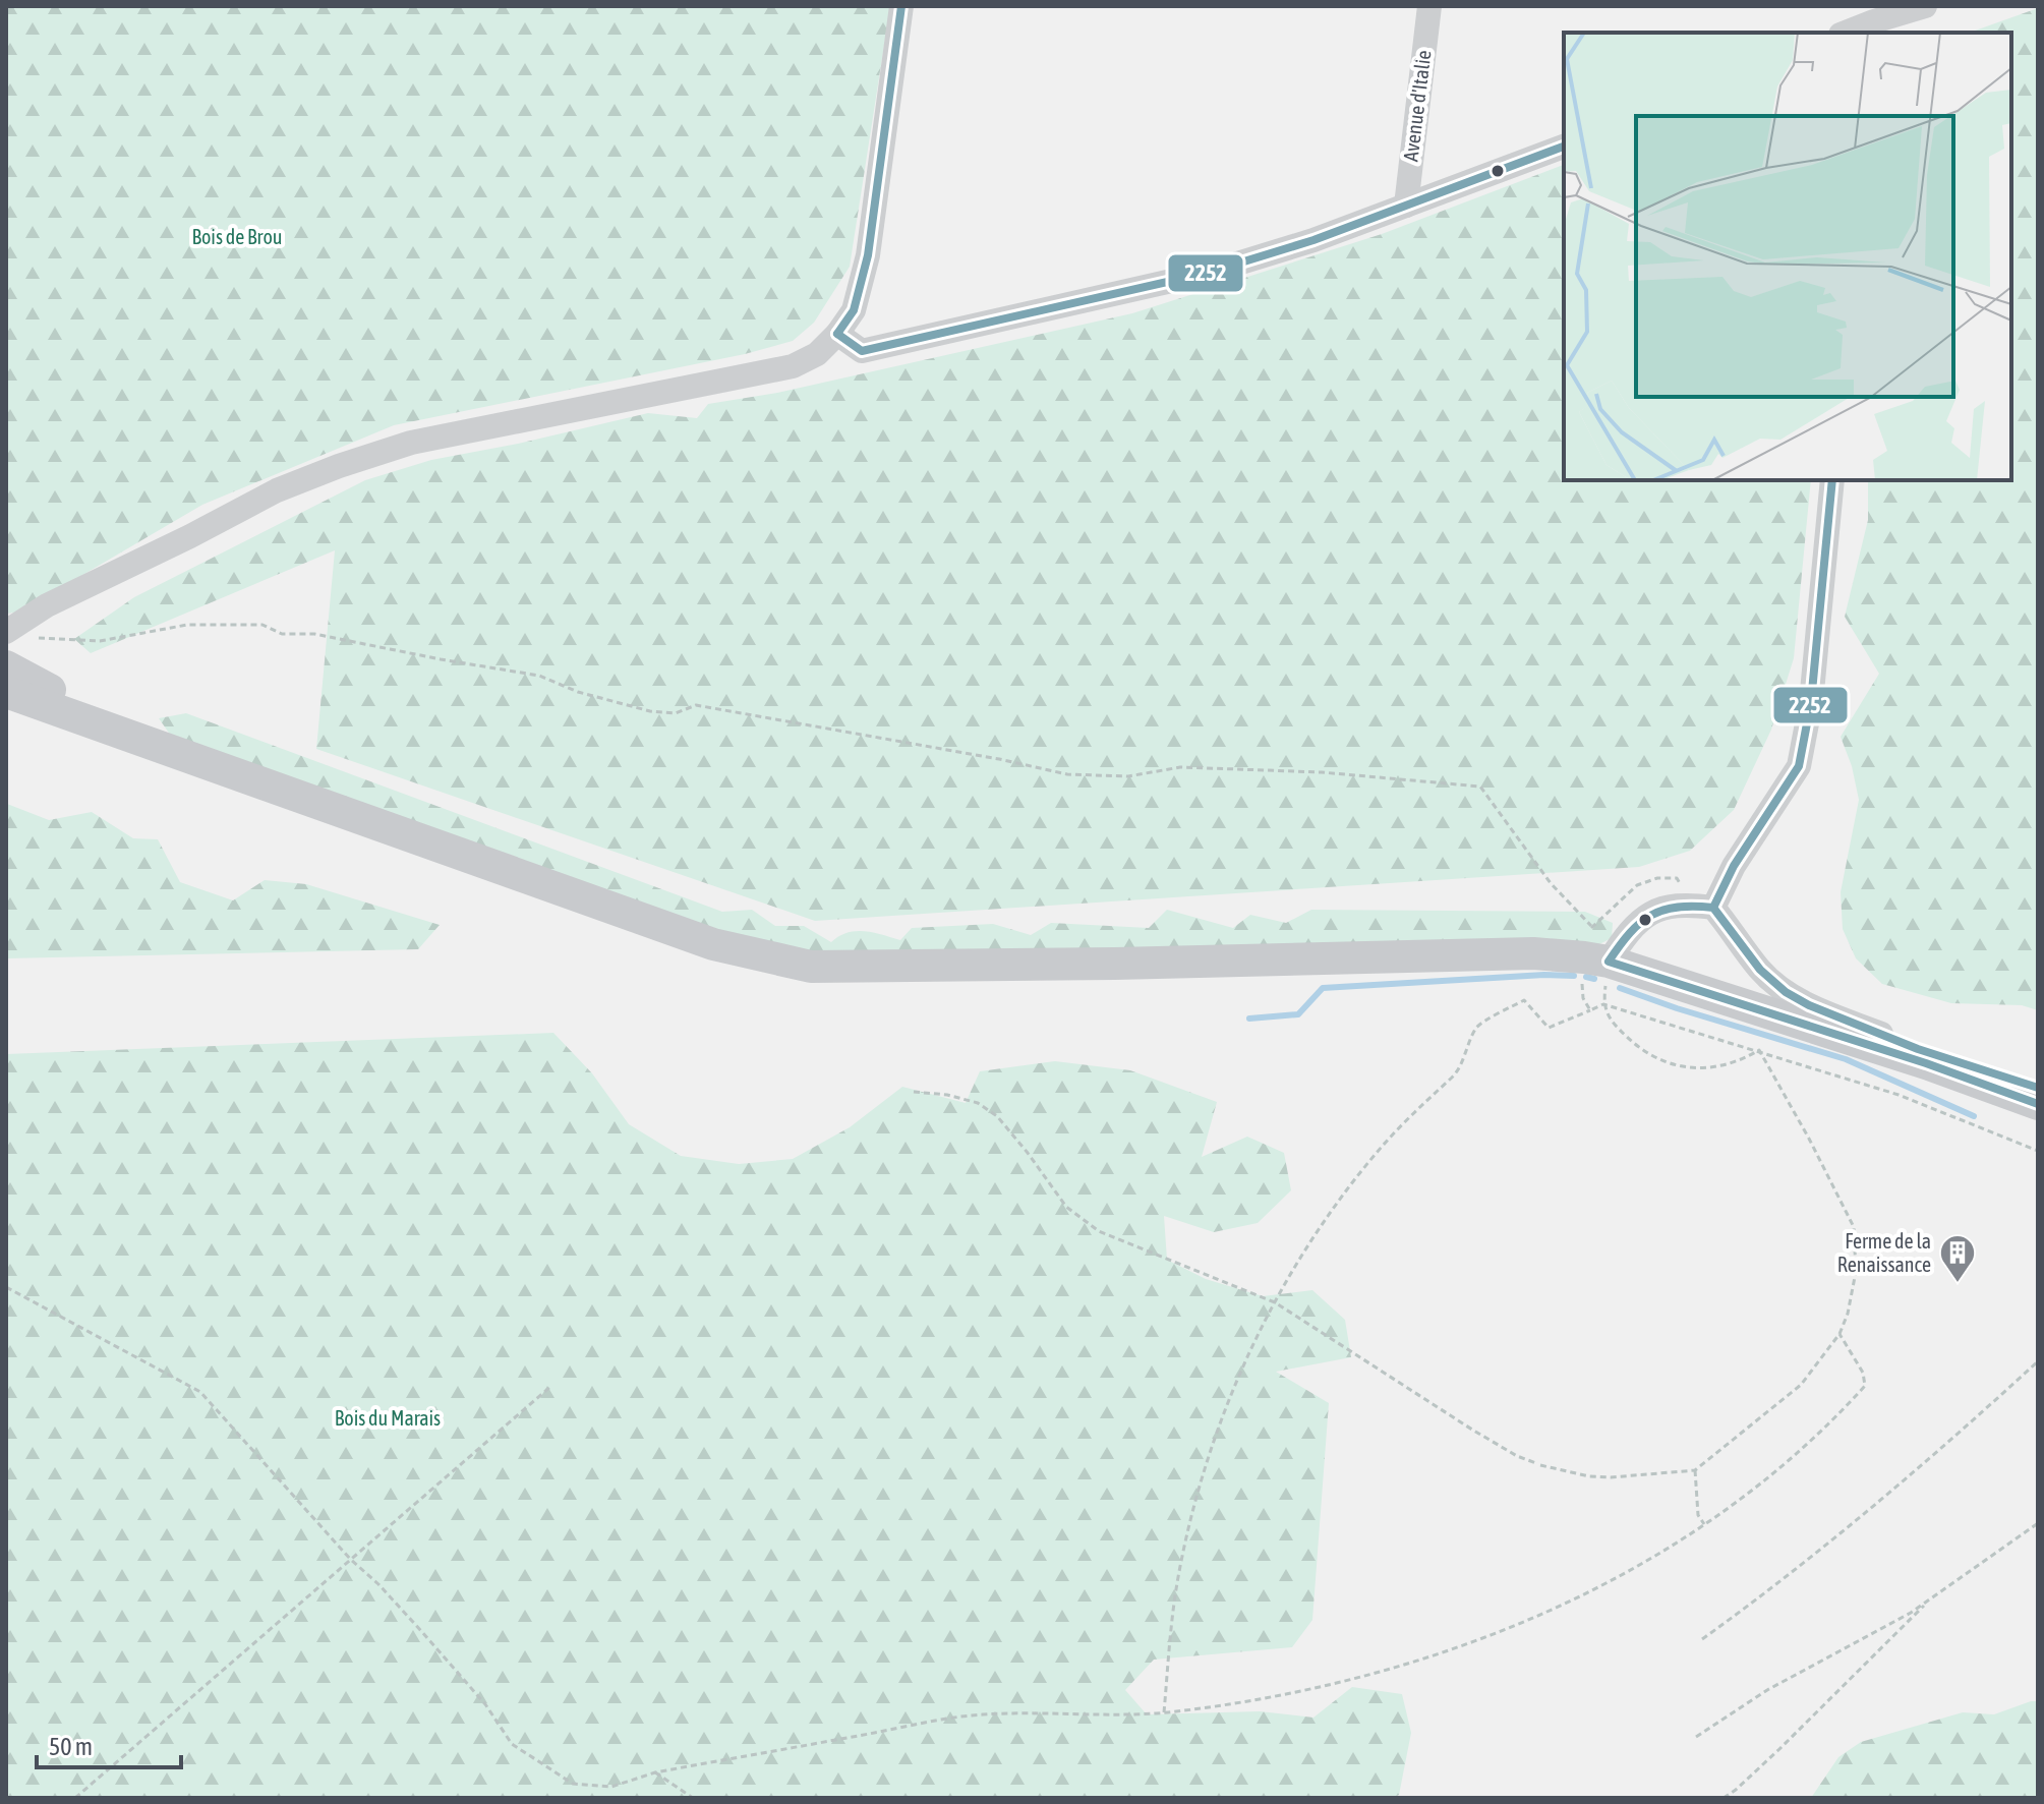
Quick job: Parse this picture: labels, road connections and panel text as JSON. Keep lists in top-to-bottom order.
{
  "streets": {
    "street": ["Avenue d'Italie"]
  },
  "parks": ["Bois de Brou", "Bois du Marais"],
  "places": {
    "building": ["Ferme de la Renaissance"]
  },
  "lines": ["transit line 2252"],
  "scale_bar": "50 m"
}
